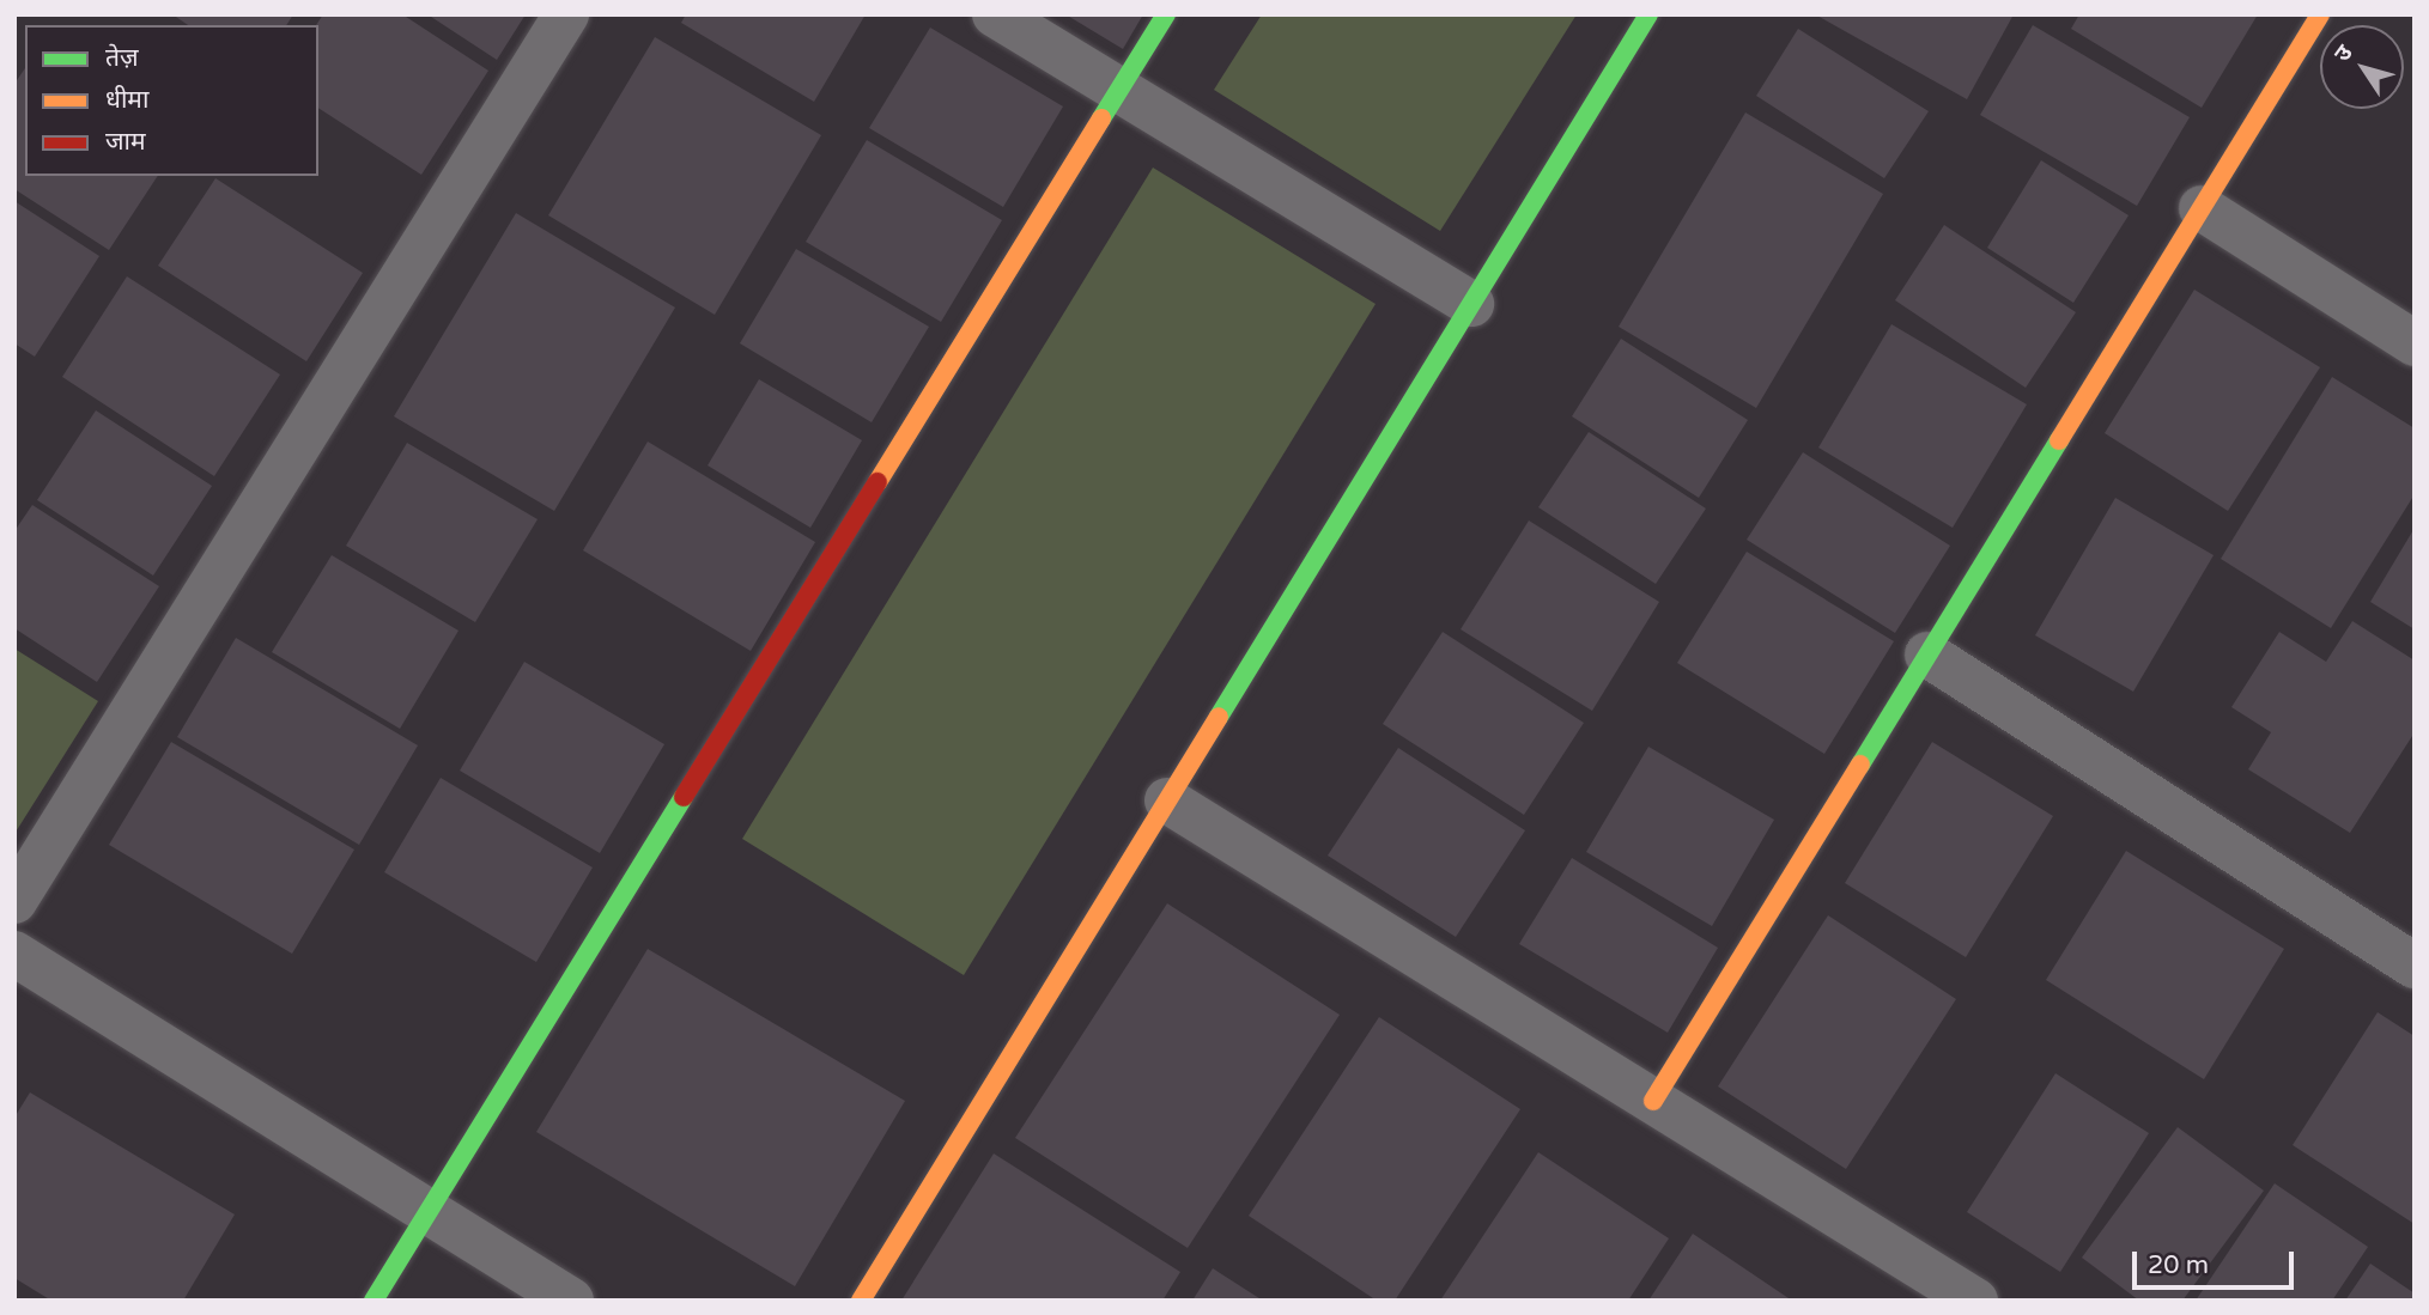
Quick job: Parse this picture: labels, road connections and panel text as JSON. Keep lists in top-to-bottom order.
{
  "legend": ["तेज़", "धीमा", "जाम"],
  "scale_bar": "20 m",
  "north": "top left"
}
